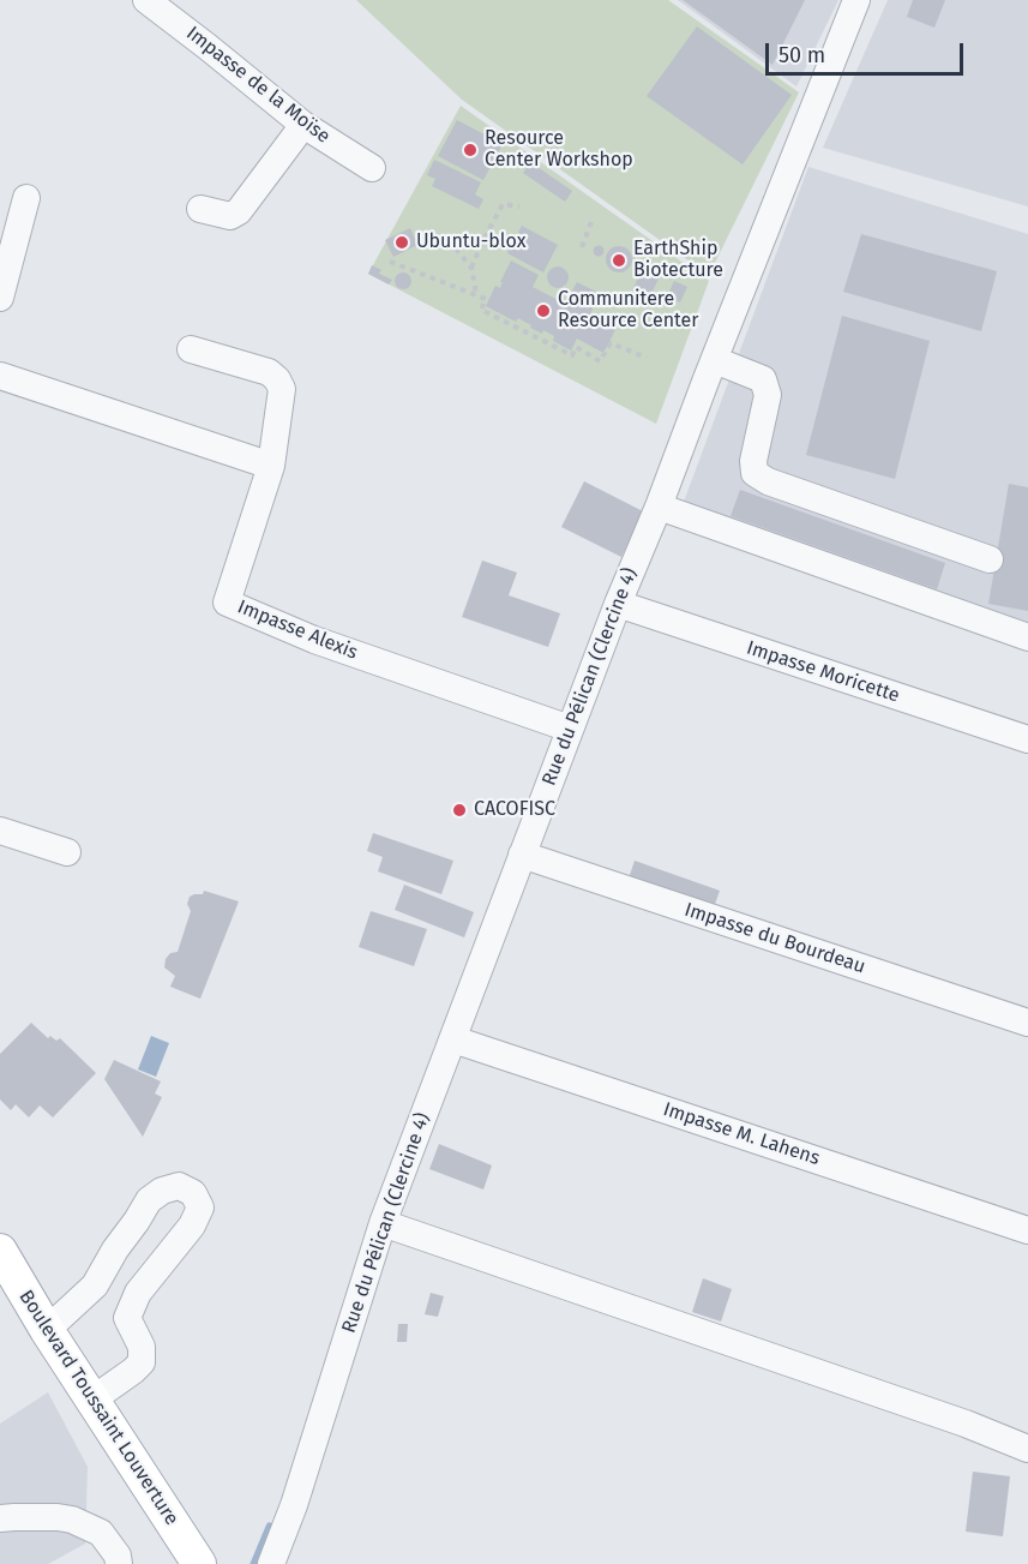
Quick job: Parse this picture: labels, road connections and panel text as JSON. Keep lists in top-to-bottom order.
{
  "streets": {
    "main road": ["Boulevard Toussaint Louverture"],
    "street": [
      "Impasse de la Moïse",
      "Impasse Alexis",
      "Impasse Moricette",
      "Rue du Pélican (Clercine 4)",
      "Impasse du Bourdeau",
      "Impasse M. Lahens"
    ]
  },
  "crossings": [
    ["Impasse Alexis", "Rue du Pélican (Clercine 4)"],
    ["Impasse Moricette", "Rue du Pélican (Clercine 4)"],
    ["Rue du Pélican (Clercine 4)", "Impasse du Bourdeau"],
    ["Rue du Pélican (Clercine 4)", "Impasse M. Lahens"]
  ],
  "places": [
    "Resource Center Workshop",
    "Ubuntu-blox",
    "EarthShip Biotecture",
    "Communitere Resource Center",
    "CACOFISC"
  ],
  "scale_bar": "50 m"
}
